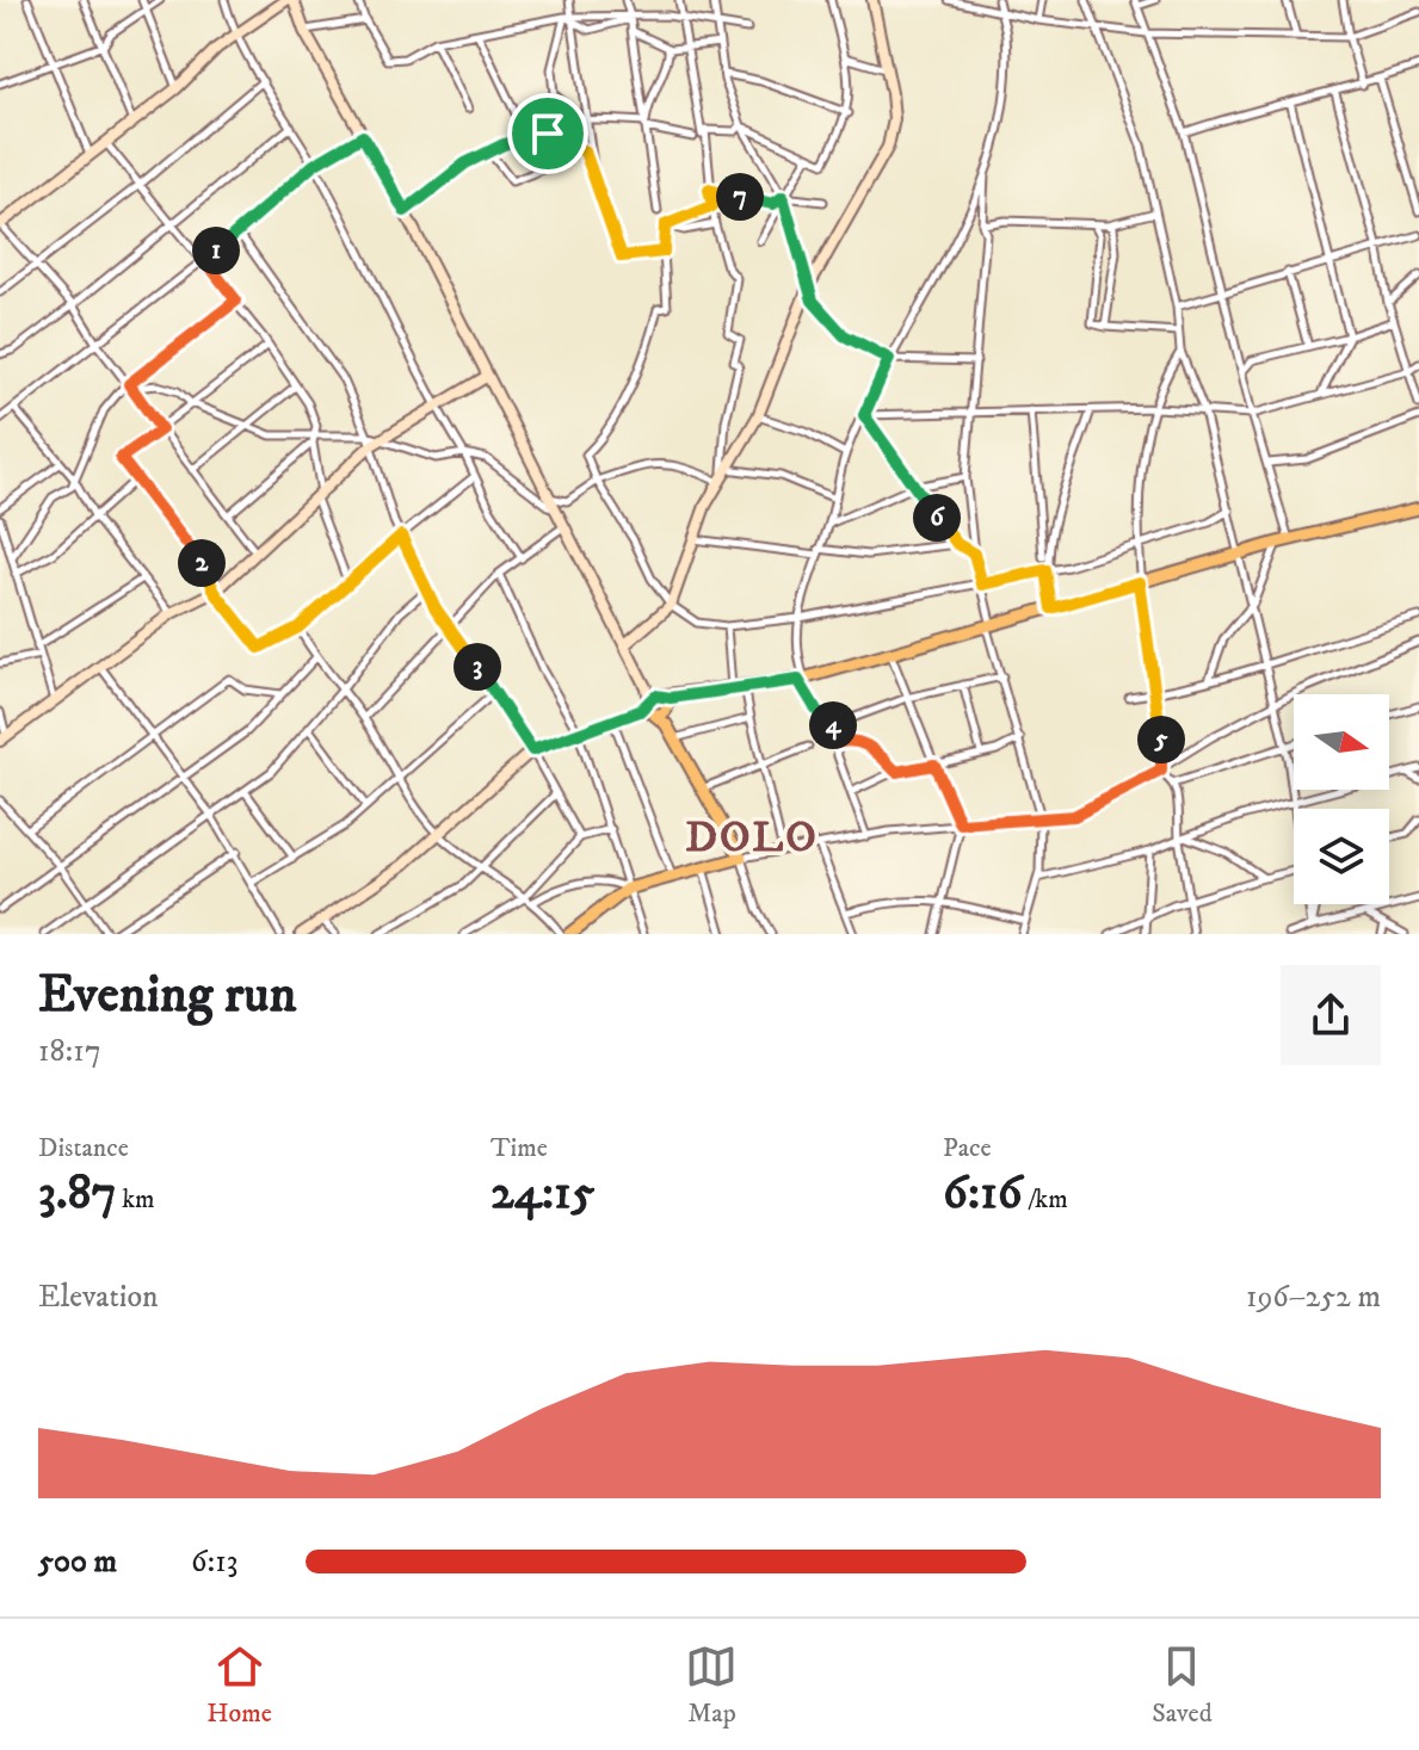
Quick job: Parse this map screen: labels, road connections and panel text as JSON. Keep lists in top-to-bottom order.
{
  "districts": ["DOLO"],
  "north": "right",
  "page": {
    "pins": [
      "7",
      "1",
      "6",
      "2",
      "3",
      "4",
      "5"
    ],
    "heading": ["Evening run", "18:17"],
    "stats": [
      ["Distance", "3.87 km"],
      ["Time", "24:15"],
      ["Pace", "6:16 /km"]
    ],
    "chart": ["Elevation", "196–252 m"],
    "list": [
      {
        "name": "500 m",
        "note": "6:13"
      }
    ],
    "tabs": ["Home", "Map", "Saved"]
  }
}
